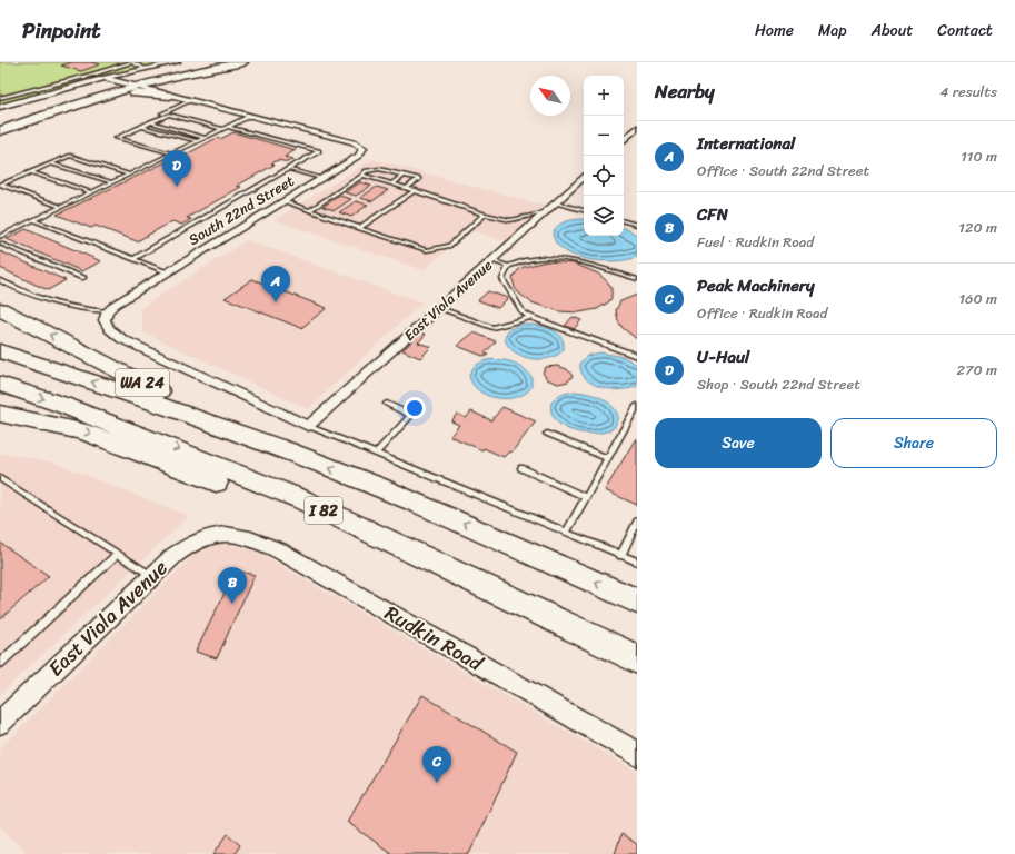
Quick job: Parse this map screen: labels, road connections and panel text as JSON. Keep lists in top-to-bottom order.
{
  "streets": {
    "highway": ["WA 24", "I 82"],
    "street": ["South 22nd Street", "East Viola Avenue", "Rudkin Road"]
  },
  "crossings": [
    ["East Viola Avenue", "Rudkin Road"],
    ["WA 24", "I 82"]
  ],
  "north": "top left",
  "page": {
    "header": "Pinpoint",
    "nav": [
      "Home",
      "Map",
      "About",
      "Contact"
    ],
    "heading": ["Nearby", "4 results"],
    "map_buttons": ["+", "−"],
    "list": [
      {
        "mark": "A",
        "name": "International",
        "note": "Office · South 22nd Street",
        "value": "110 m"
      },
      {
        "mark": "B",
        "name": "CFN",
        "note": "Fuel · Rudkin Road",
        "value": "120 m"
      },
      {
        "mark": "C",
        "name": "Peak Machinery",
        "note": "Office · Rudkin Road",
        "value": "160 m"
      },
      {
        "mark": "D",
        "name": "U-Haul",
        "note": "Shop · South 22nd Street",
        "value": "270 m"
      }
    ],
    "pins": [
      "D",
      "A",
      "B",
      "C"
    ],
    "buttons": ["Save", "Share"]
  }
}
